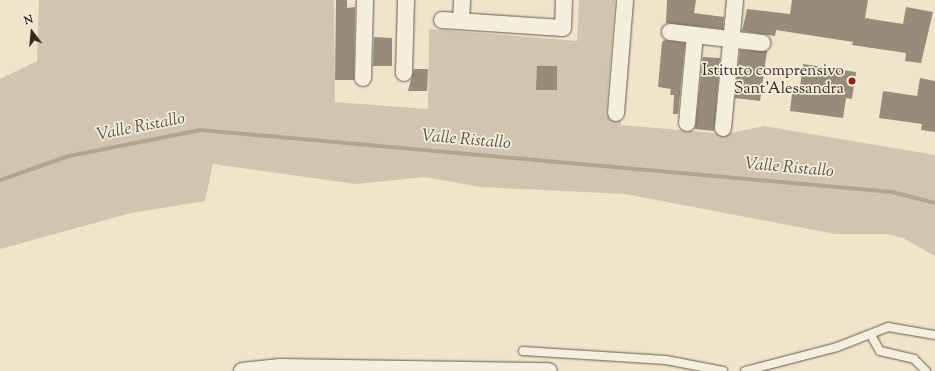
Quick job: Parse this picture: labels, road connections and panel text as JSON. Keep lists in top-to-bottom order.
{
  "water": ["Valle Ristallo"],
  "places": ["Istituto comprensivo Sant'Alessandra"],
  "north": "top"
}
